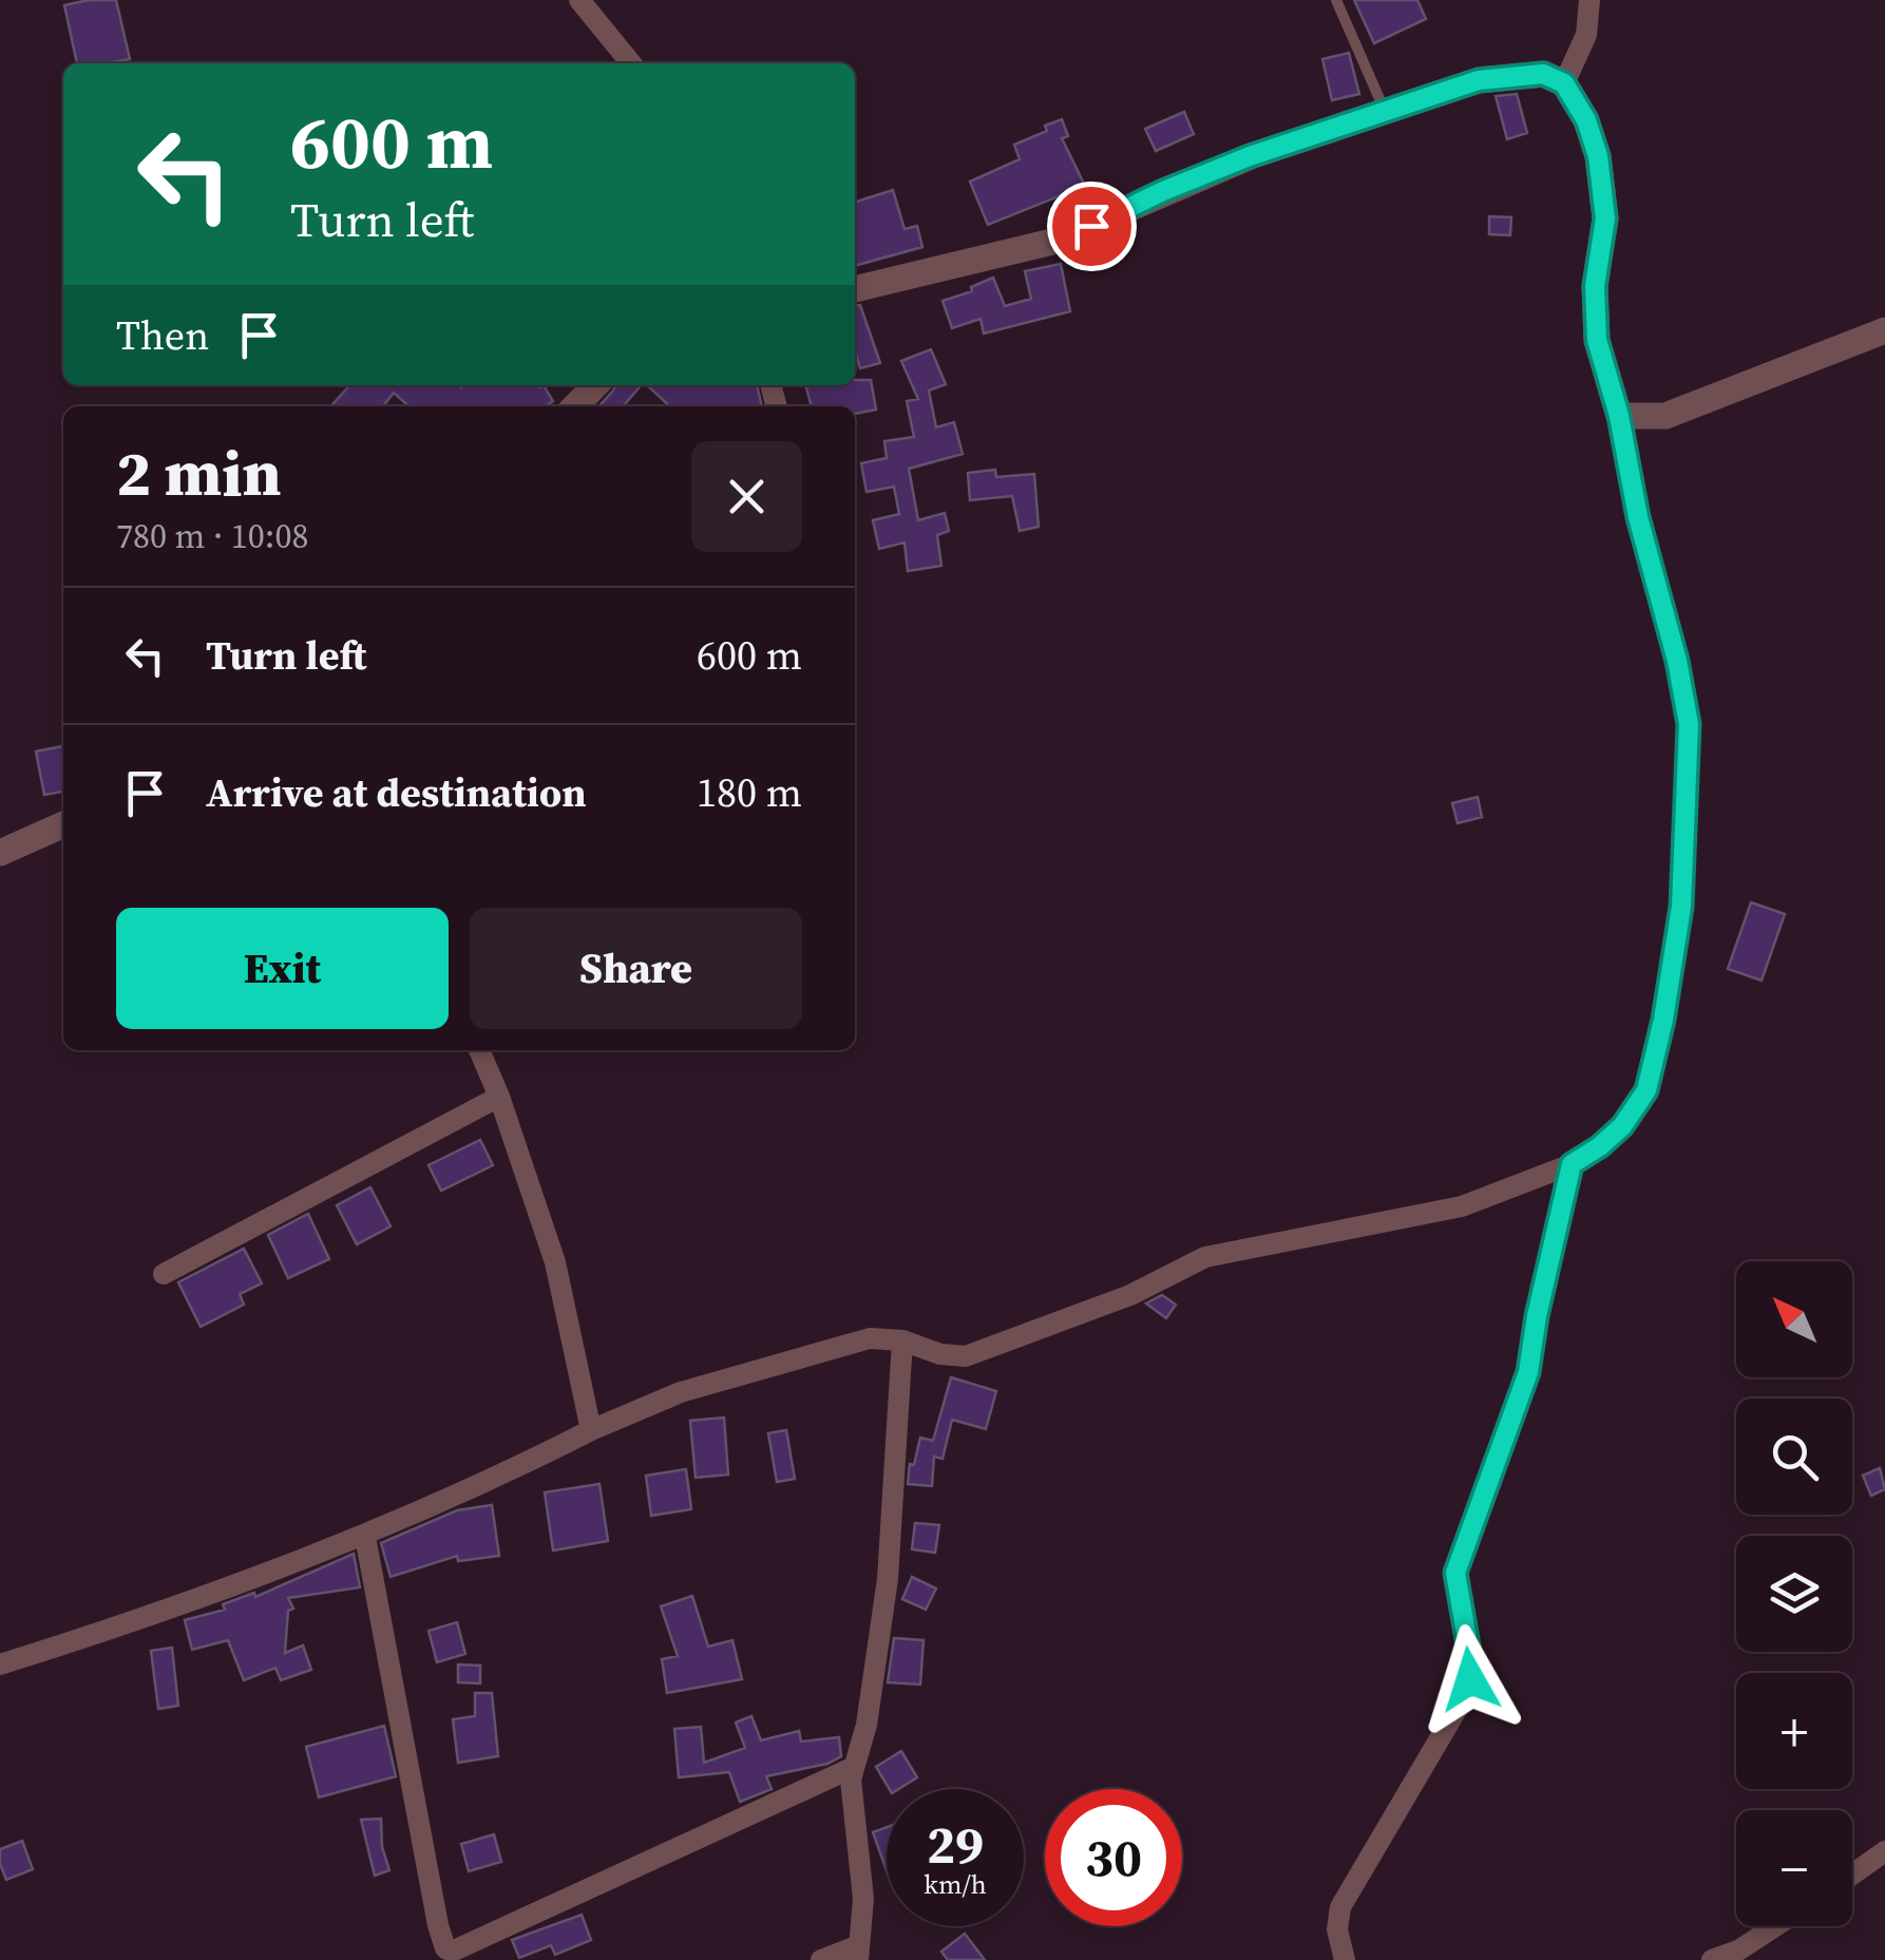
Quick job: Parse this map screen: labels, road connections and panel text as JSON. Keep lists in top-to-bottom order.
{
  "north": "top left",
  "page": {
    "turn": ["600 m", "Turn left"],
    "then": "Then",
    "heading": ["2 min", "780 m · 10:08"],
    "list": [
      {
        "name": "Turn left",
        "value": "600 m"
      },
      {
        "name": "Arrive at destination",
        "value": "180 m"
      }
    ],
    "buttons": ["Exit", "Share"],
    "map_buttons": ["+", "−"],
    "speed": "29 km/h",
    "limit": "30"
  }
}
